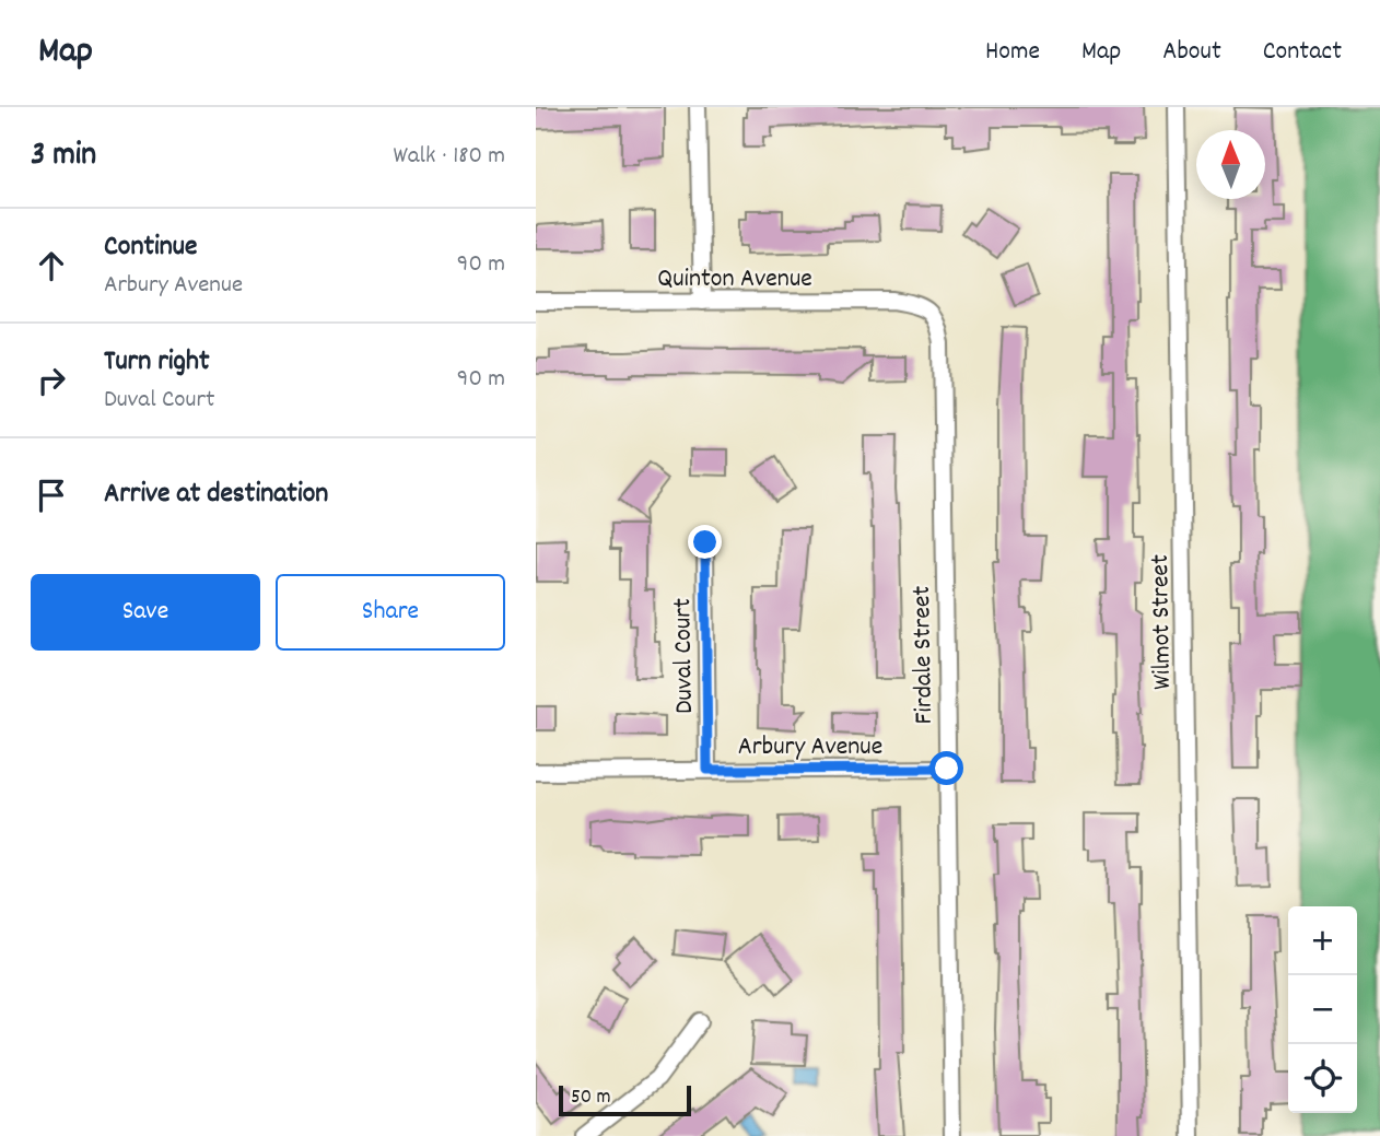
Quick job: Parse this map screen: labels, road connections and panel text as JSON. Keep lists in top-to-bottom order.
{
  "streets": {
    "street": [
      "Quinton Avenue",
      "Wilmot Street",
      "Firdale Street",
      "Duval Court",
      "Arbury Avenue"
    ]
  },
  "crossings": [
    ["Quinton Avenue", "Firdale Street"],
    ["Firdale Street", "Arbury Avenue"],
    ["Duval Court", "Arbury Avenue"]
  ],
  "scale_bar": "50 m",
  "north": "top",
  "page": {
    "header": "Map",
    "nav": [
      "Home",
      "Map",
      "About",
      "Contact"
    ],
    "heading": ["3 min", "Walk · 180 m"],
    "list": [
      ["Continue", "Arbury Avenue", "90 m"],
      ["Turn right", "Duval Court", "90 m"],
      "Arrive at destination"
    ],
    "buttons": ["Save", "Share"],
    "map_buttons": ["+", "−"],
    "scale": "50 m"
  }
}
